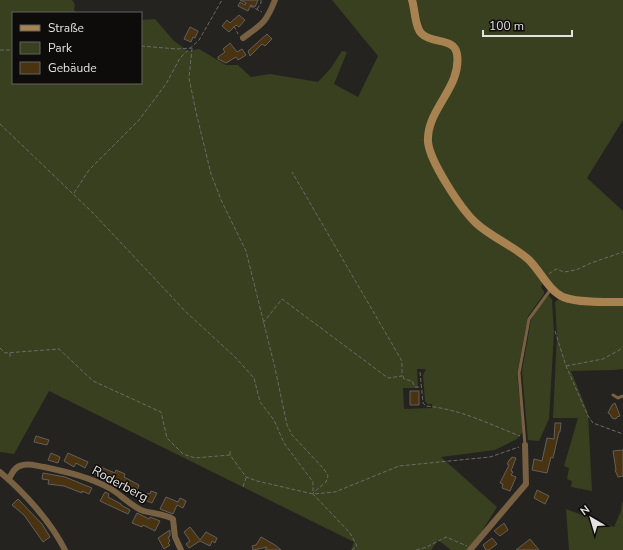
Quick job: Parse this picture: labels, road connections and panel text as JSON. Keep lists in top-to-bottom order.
{
  "streets": {
    "street": ["Roderberg"]
  },
  "legend": ["Straße", "Park", "Gebäude"],
  "scale_bar": "100 m",
  "north": "top left"
}
